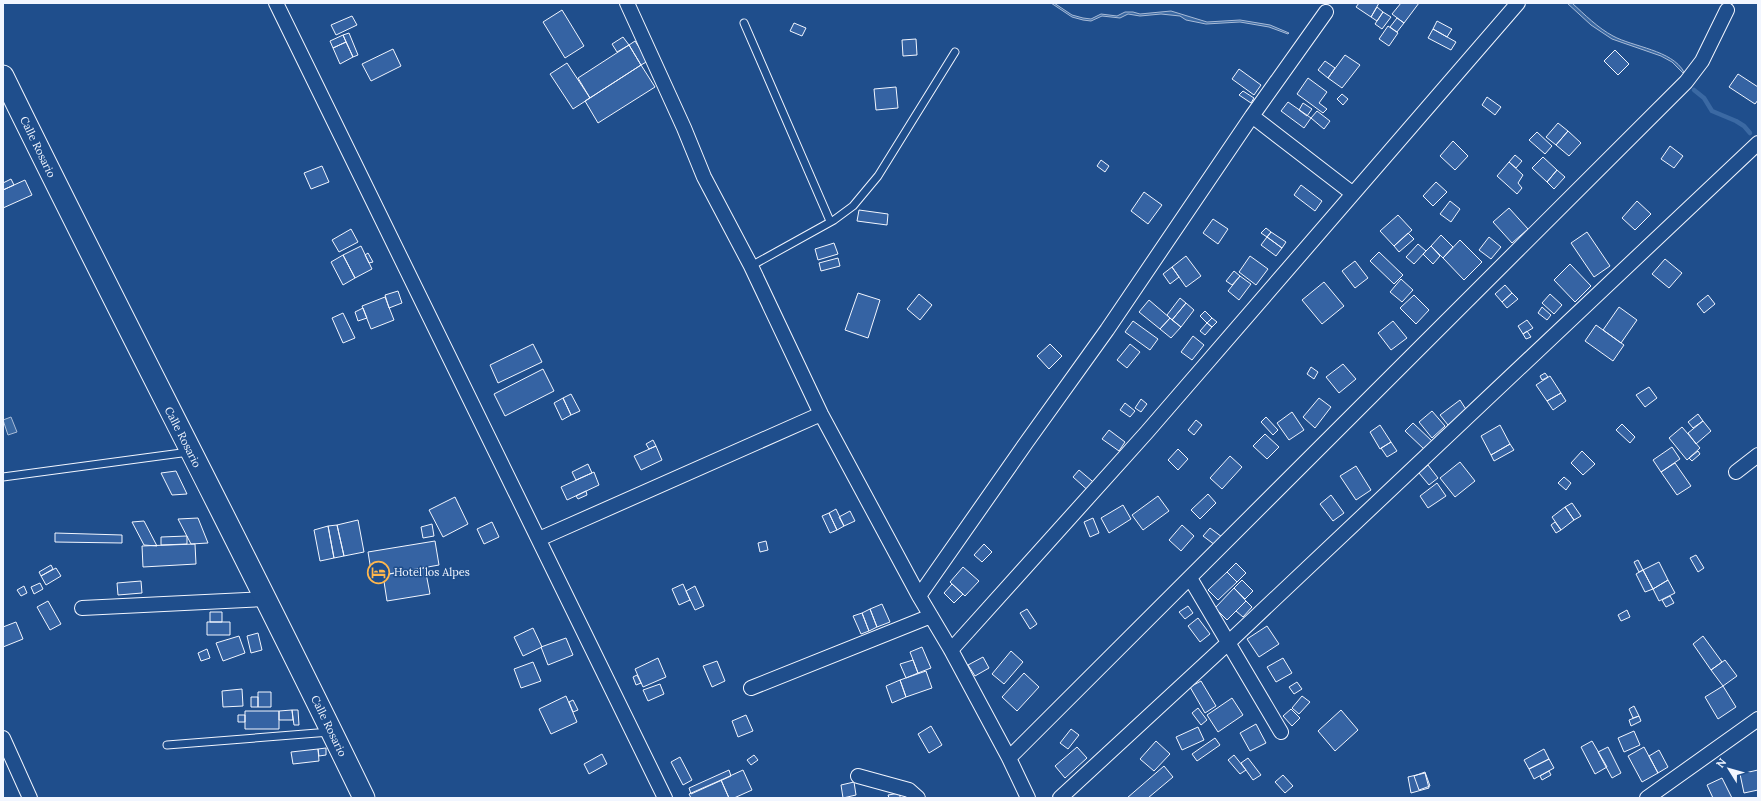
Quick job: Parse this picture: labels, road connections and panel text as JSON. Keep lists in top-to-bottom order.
{
  "streets": {
    "main road": ["Calle Rosario"]
  },
  "places": {
    "hotel": ["Hotel los Alpes"]
  },
  "north": "top left"
}
